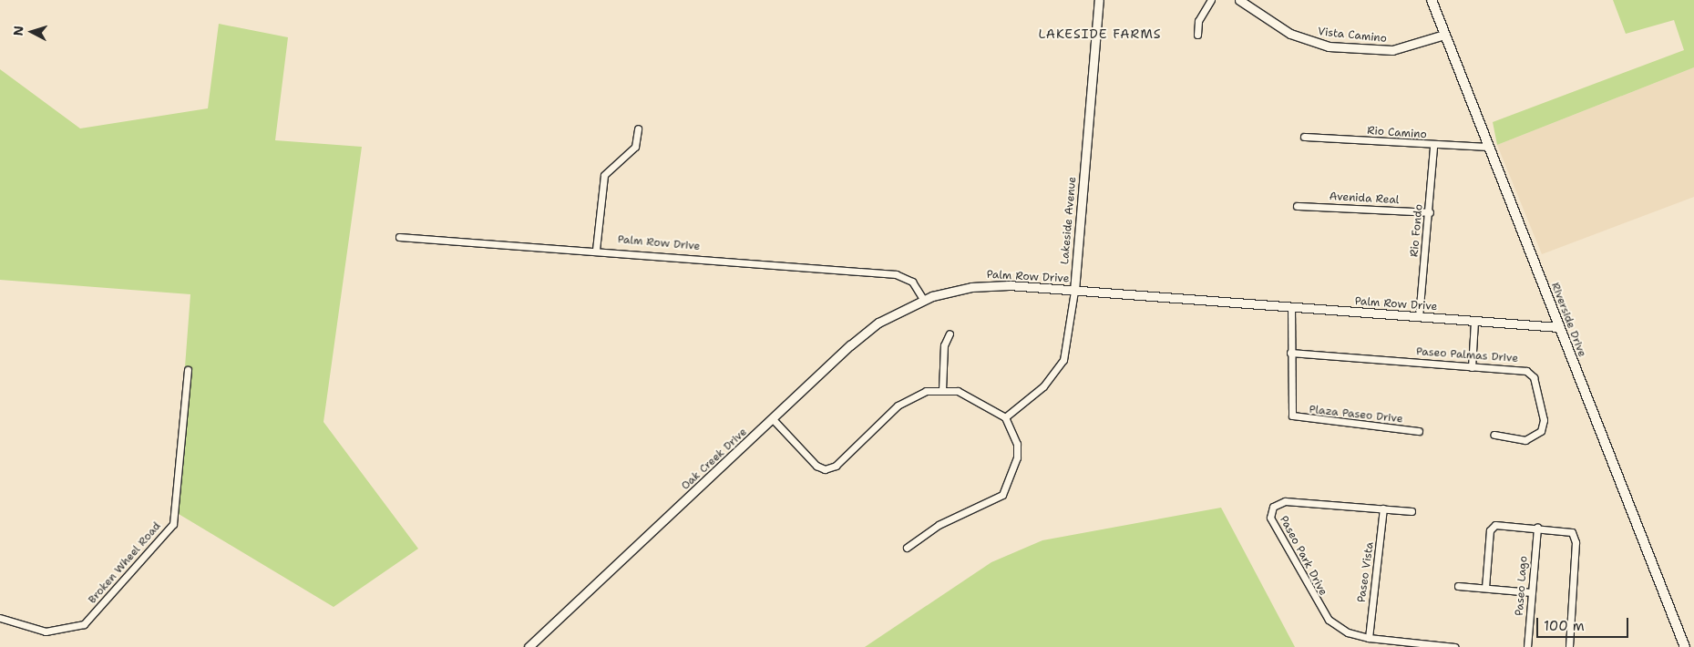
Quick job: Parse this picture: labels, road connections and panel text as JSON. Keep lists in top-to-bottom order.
{
  "streets": {
    "main road": ["Riverside Drive"],
    "street": [
      "Vista Camino",
      "Rio Camino",
      "Avenida Real",
      "Lakeside Avenue",
      "Rio Fondo",
      "Palm Row Drive",
      "Paseo Palmas Drive",
      "Plaza Paseo Drive",
      "Oak Creek Drive",
      "Paseo Park Drive",
      "Broken Wheel Road",
      "Paseo Vista",
      "Paseo Lago"
    ]
  },
  "crossings": [
    ["Vista Camino", "Riverside Drive"],
    ["Rio Camino", "Rio Fondo"],
    ["Rio Camino", "Riverside Drive"],
    ["Avenida Real", "Rio Fondo"],
    ["Lakeside Avenue", "Palm Row Drive"],
    ["Rio Fondo", "Palm Row Drive"],
    ["Palm Row Drive", "Riverside Drive"],
    ["Palm Row Drive", "Plaza Paseo Drive"],
    ["Palm Row Drive", "Oak Creek Drive"],
    ["Paseo Palmas Drive", "Plaza Paseo Drive"],
    ["Paseo Park Drive", "Paseo Vista"]
  ],
  "districts": ["LAKESIDE FARMS"],
  "scale_bar": "100 m",
  "north": "left"
}
